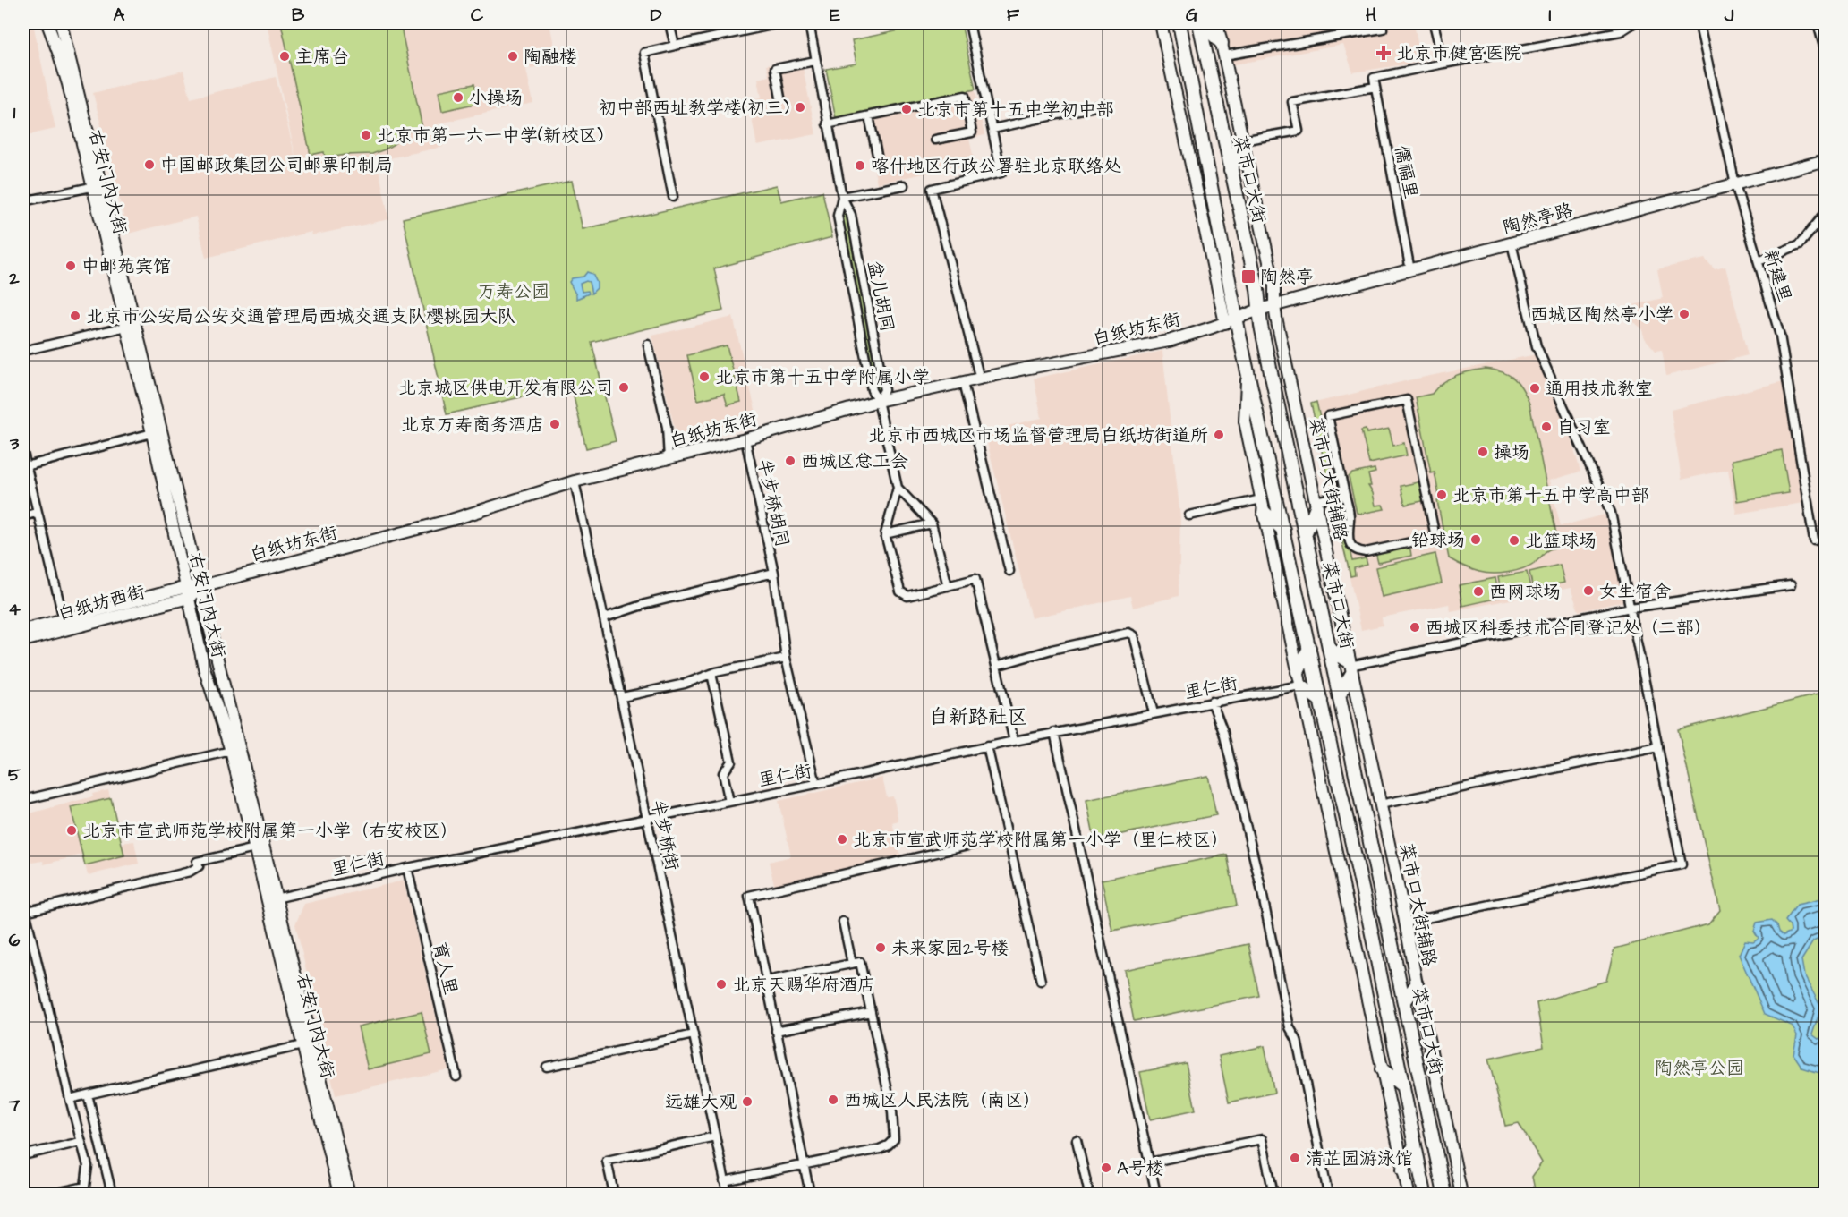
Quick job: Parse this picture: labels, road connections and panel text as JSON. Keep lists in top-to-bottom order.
{
  "streets": {
    "main road": ["菜市口大街"],
    "street": [
      "儒福里",
      "右安门内大街",
      "陶然亭路",
      "新建里",
      "盆儿胡同",
      "白纸坊东街",
      "菜市口大街辅路",
      "半步桥胡同",
      "白纸坊西街",
      "里仁街",
      "半步桥街",
      "育人里"
    ]
  },
  "crossings": [
    ["儒福里", "陶然亭路"],
    ["菜市口大街", "陶然亭路"],
    ["菜市口大街", "白纸坊东街"],
    ["右安门内大街", "白纸坊东街"],
    ["右安门内大街", "白纸坊西街"],
    ["右安门内大街", "里仁街"],
    ["陶然亭路", "新建里"],
    ["陶然亭路", "白纸坊东街"],
    ["陶然亭路", "菜市口大街辅路"],
    ["盆儿胡同", "白纸坊东街"],
    ["白纸坊东街", "半步桥胡同"],
    ["白纸坊东街", "半步桥街"],
    ["半步桥胡同", "里仁街"],
    ["里仁街", "半步桥街"],
    ["里仁街", "育人里"]
  ],
  "districts": ["自新路社区"],
  "parks": ["万寿公园", "陶然亭公园"],
  "places": {
    "health": ["北京市健宫医院"],
    "other": [
      "主席台",
      "陶融楼",
      "小操场",
      "初中部西址教学楼(初三)",
      "北京市第十五中学初中部",
      "北京市第一六一中学(新校区)",
      "中国邮政集团公司邮票印制局",
      "喀什地区行政公署驻北京联络处",
      "中邮苑宾馆",
      "西城区陶然亭小学",
      "北京市公安局公安交通管理局西城交通支队樱桃园大队",
      "北京市第十五中学附属小学",
      "北京城区供电开发有限公司",
      "通用技术教室",
      "北京万寿商务酒店",
      "自习室",
      "北京市西城区市场监督管理局白纸坊街道所",
      "操场",
      "西城区总工会",
      "北京市第十五中学高中部",
      "铅球场",
      "北篮球场",
      "女生宿舍",
      "西网球场",
      "西城区科委技术合同登记处（二部）",
      "北京市宣武师范学校附属第一小学（右安校区）",
      "北京市宣武师范学校附属第一小学（里仁校区）",
      "未来家园2号楼",
      "北京天赐华府酒店",
      "西城区人民法院（南区）",
      "远雄大观",
      "清芷园游泳馆",
      "A号楼"
    ],
    "transit": ["陶然亭"]
  },
  "grid": {
    "columns": [
      "A",
      "B",
      "C",
      "D",
      "E",
      "F",
      "G",
      "H",
      "I",
      "J"
    ],
    "rows": [
      "1",
      "2",
      "3",
      "4",
      "5",
      "6",
      "7"
    ]
  }
}
